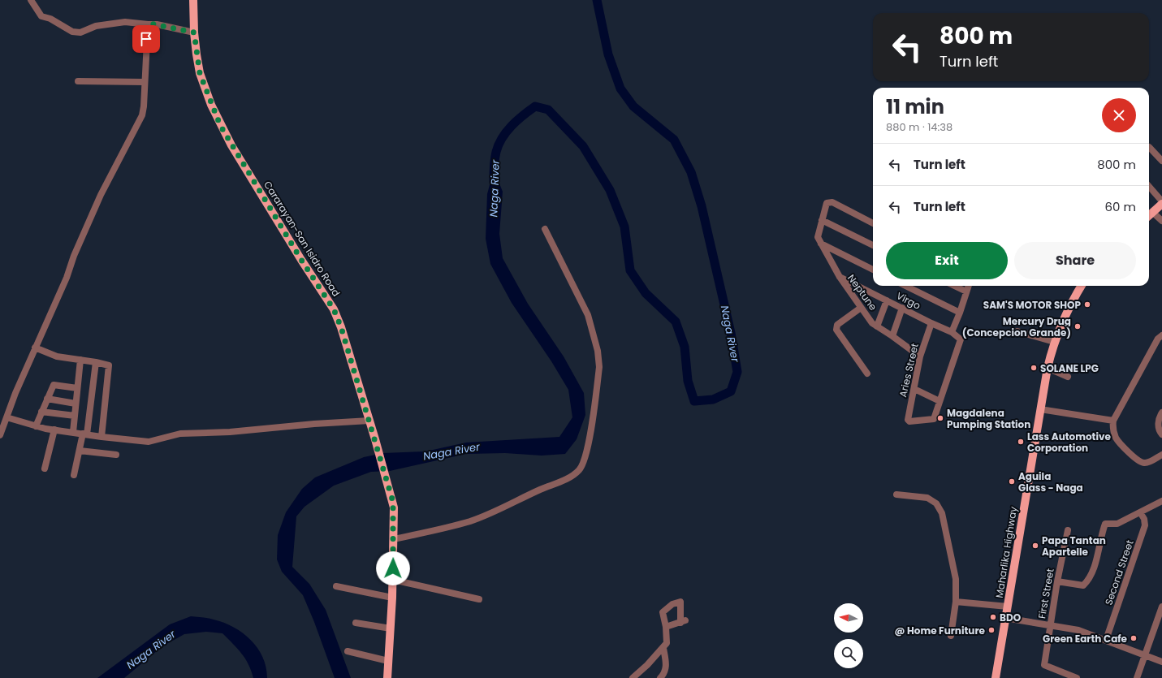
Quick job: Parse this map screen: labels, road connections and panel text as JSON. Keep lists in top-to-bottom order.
{
  "streets": {
    "main road": ["Cararayan-San Isidro Road", "Maharlika Highway"],
    "street": [
      "Neptune",
      "Virgo",
      "Aries Street",
      "Second Street",
      "First Street"
    ]
  },
  "crossings": [
    ["Neptune", "Virgo"],
    ["Neptune", "Aries Street"],
    ["Virgo", "Aries Street"]
  ],
  "water": ["Naga River"],
  "places": [
    "SAM'S MOTOR SHOP",
    "Mercury Drug (Concepcion Grande)",
    "SOLANE LPG",
    "Magdalena Pumping Station",
    "Lass Automotive Corporation",
    "Aguila Glass - Naga",
    "Papa Tantan Apartelle",
    "BDO",
    "@ Home Furniture",
    "Green Earth Cafe"
  ],
  "north": "left",
  "page": {
    "turn": ["800 m", "Turn left"],
    "heading": ["11 min", "880 m · 14:38"],
    "list": [
      {
        "name": "Turn left",
        "value": "800 m"
      },
      {
        "name": "Turn left",
        "value": "60 m"
      }
    ],
    "buttons": ["Exit", "Share"]
  }
}
